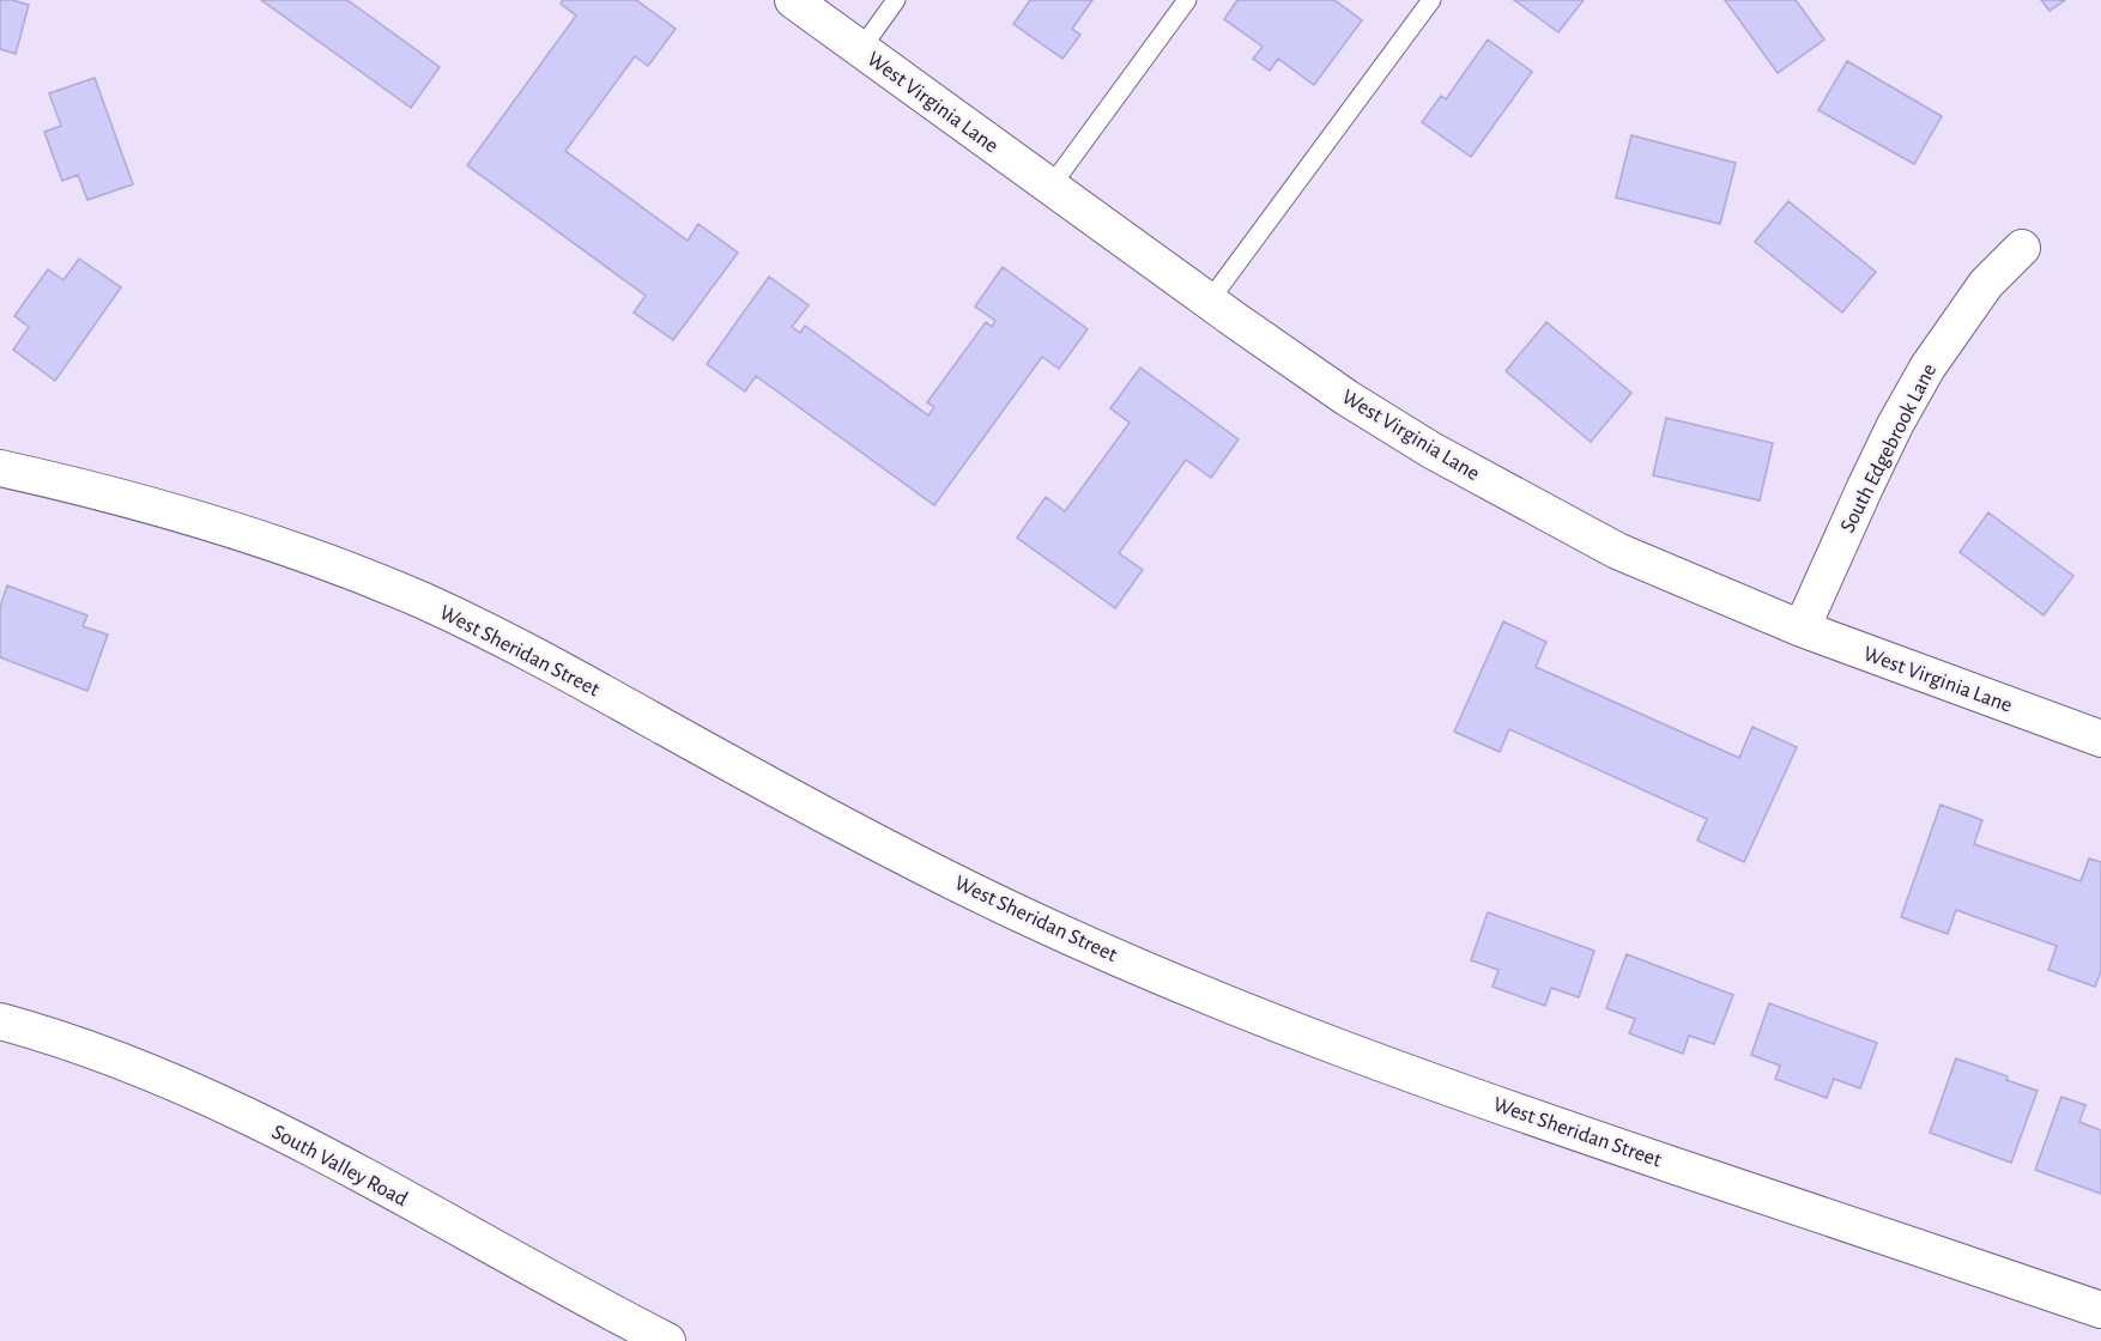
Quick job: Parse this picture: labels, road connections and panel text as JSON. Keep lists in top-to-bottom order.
{
  "streets": {
    "street": [
      "West Virginia Lane",
      "South Edgebrook Lane",
      "West Sheridan Street",
      "South Valley Road"
    ]
  },
  "crossings": [
    ["West Virginia Lane", "South Edgebrook Lane"]
  ]
}
